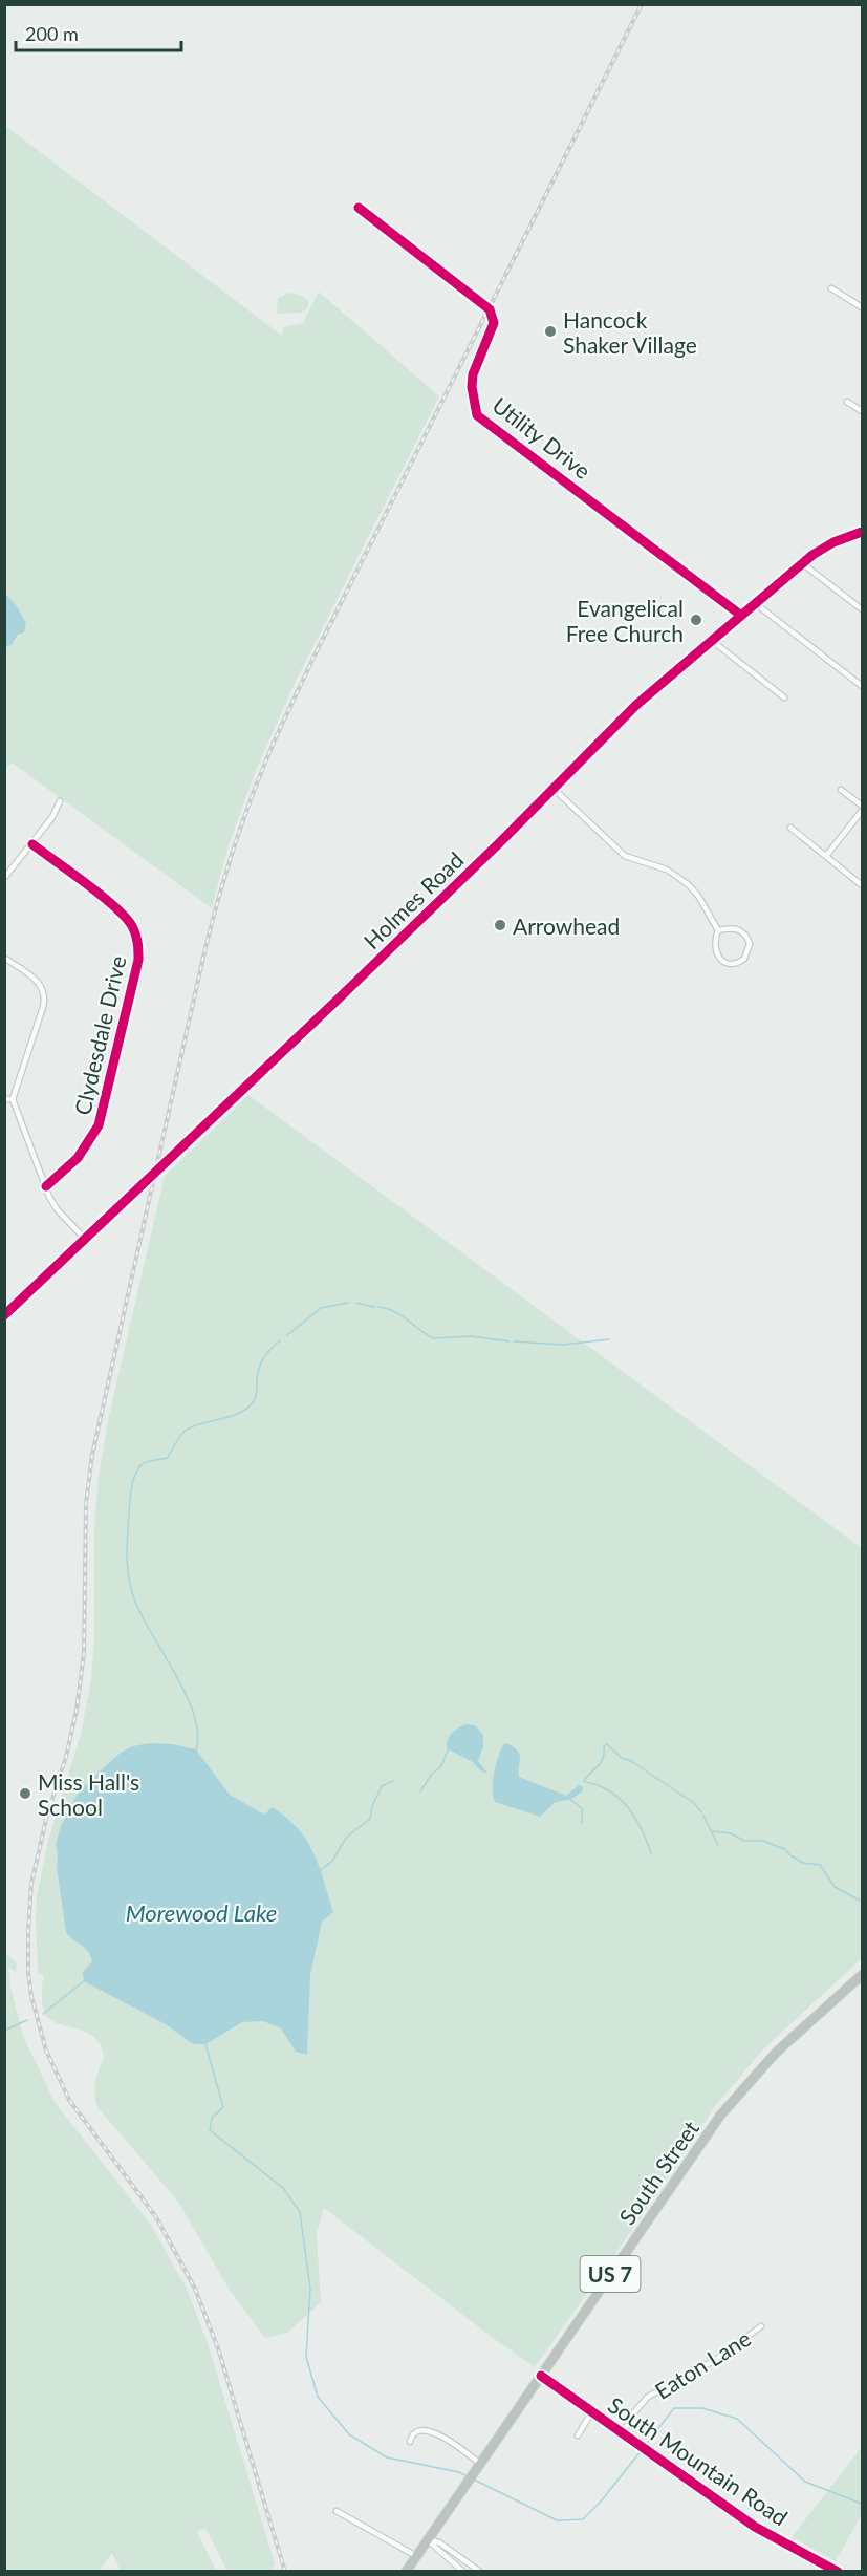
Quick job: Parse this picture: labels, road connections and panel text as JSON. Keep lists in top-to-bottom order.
{
  "streets": {
    "highway": ["South Street", "US 7"],
    "street": [
      "Utility Drive",
      "Holmes Road",
      "Clydesdale Drive",
      "Eaton Lane",
      "South Mountain Road"
    ]
  },
  "crossings": [
    ["Utility Drive", "Holmes Road"],
    ["South Street", "South Mountain Road"],
    ["Eaton Lane", "South Mountain Road"]
  ],
  "water": ["Morewood Lake"],
  "places": [
    "Hancock Shaker Village",
    "Evangelical Free Church",
    "Arrowhead",
    "Miss Hall's School"
  ],
  "scale_bar": "200 m"
}
